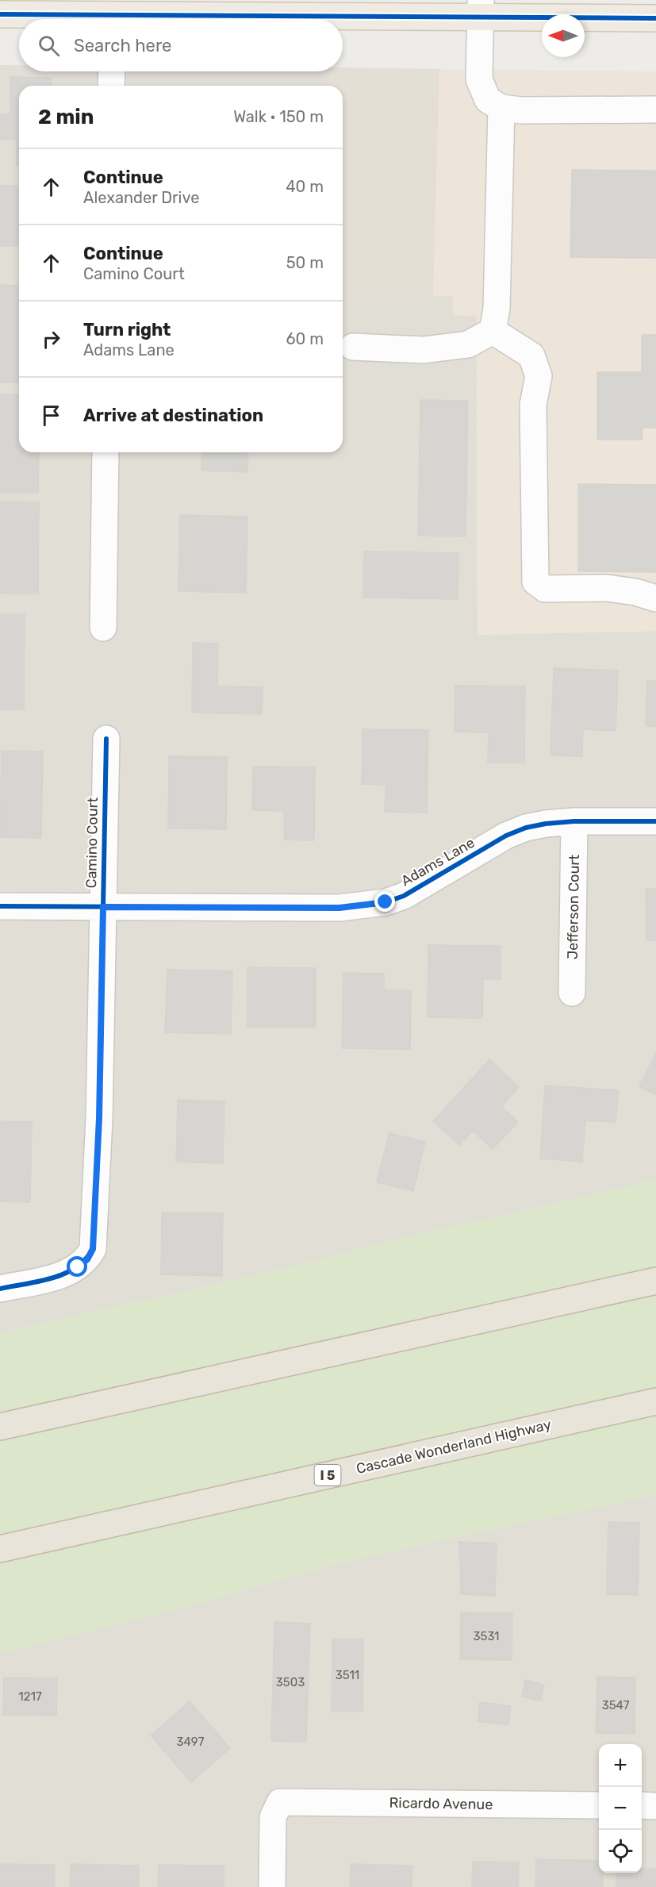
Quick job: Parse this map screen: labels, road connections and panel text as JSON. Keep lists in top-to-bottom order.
{
  "streets": {
    "highway": ["Cascade Wonderland Highway", "I 5"],
    "street": [
      "Camino Court",
      "Adams Lane",
      "Jefferson Court",
      "Ricardo Avenue"
    ]
  },
  "crossings": [
    ["Camino Court", "Adams Lane"],
    ["Adams Lane", "Jefferson Court"]
  ],
  "house_numbers": [
    "3531",
    "3511",
    "3503",
    "1217",
    "3547",
    "3497"
  ],
  "north": "left",
  "page": {
    "search": "Search here",
    "heading": ["2 min", "Walk · 150 m"],
    "list": [
      ["Continue", "Alexander Drive", "40 m"],
      ["Continue", "Camino Court", "50 m"],
      ["Turn right", "Adams Lane", "60 m"],
      "Arrive at destination"
    ],
    "map_buttons": ["+", "−"]
  }
}
